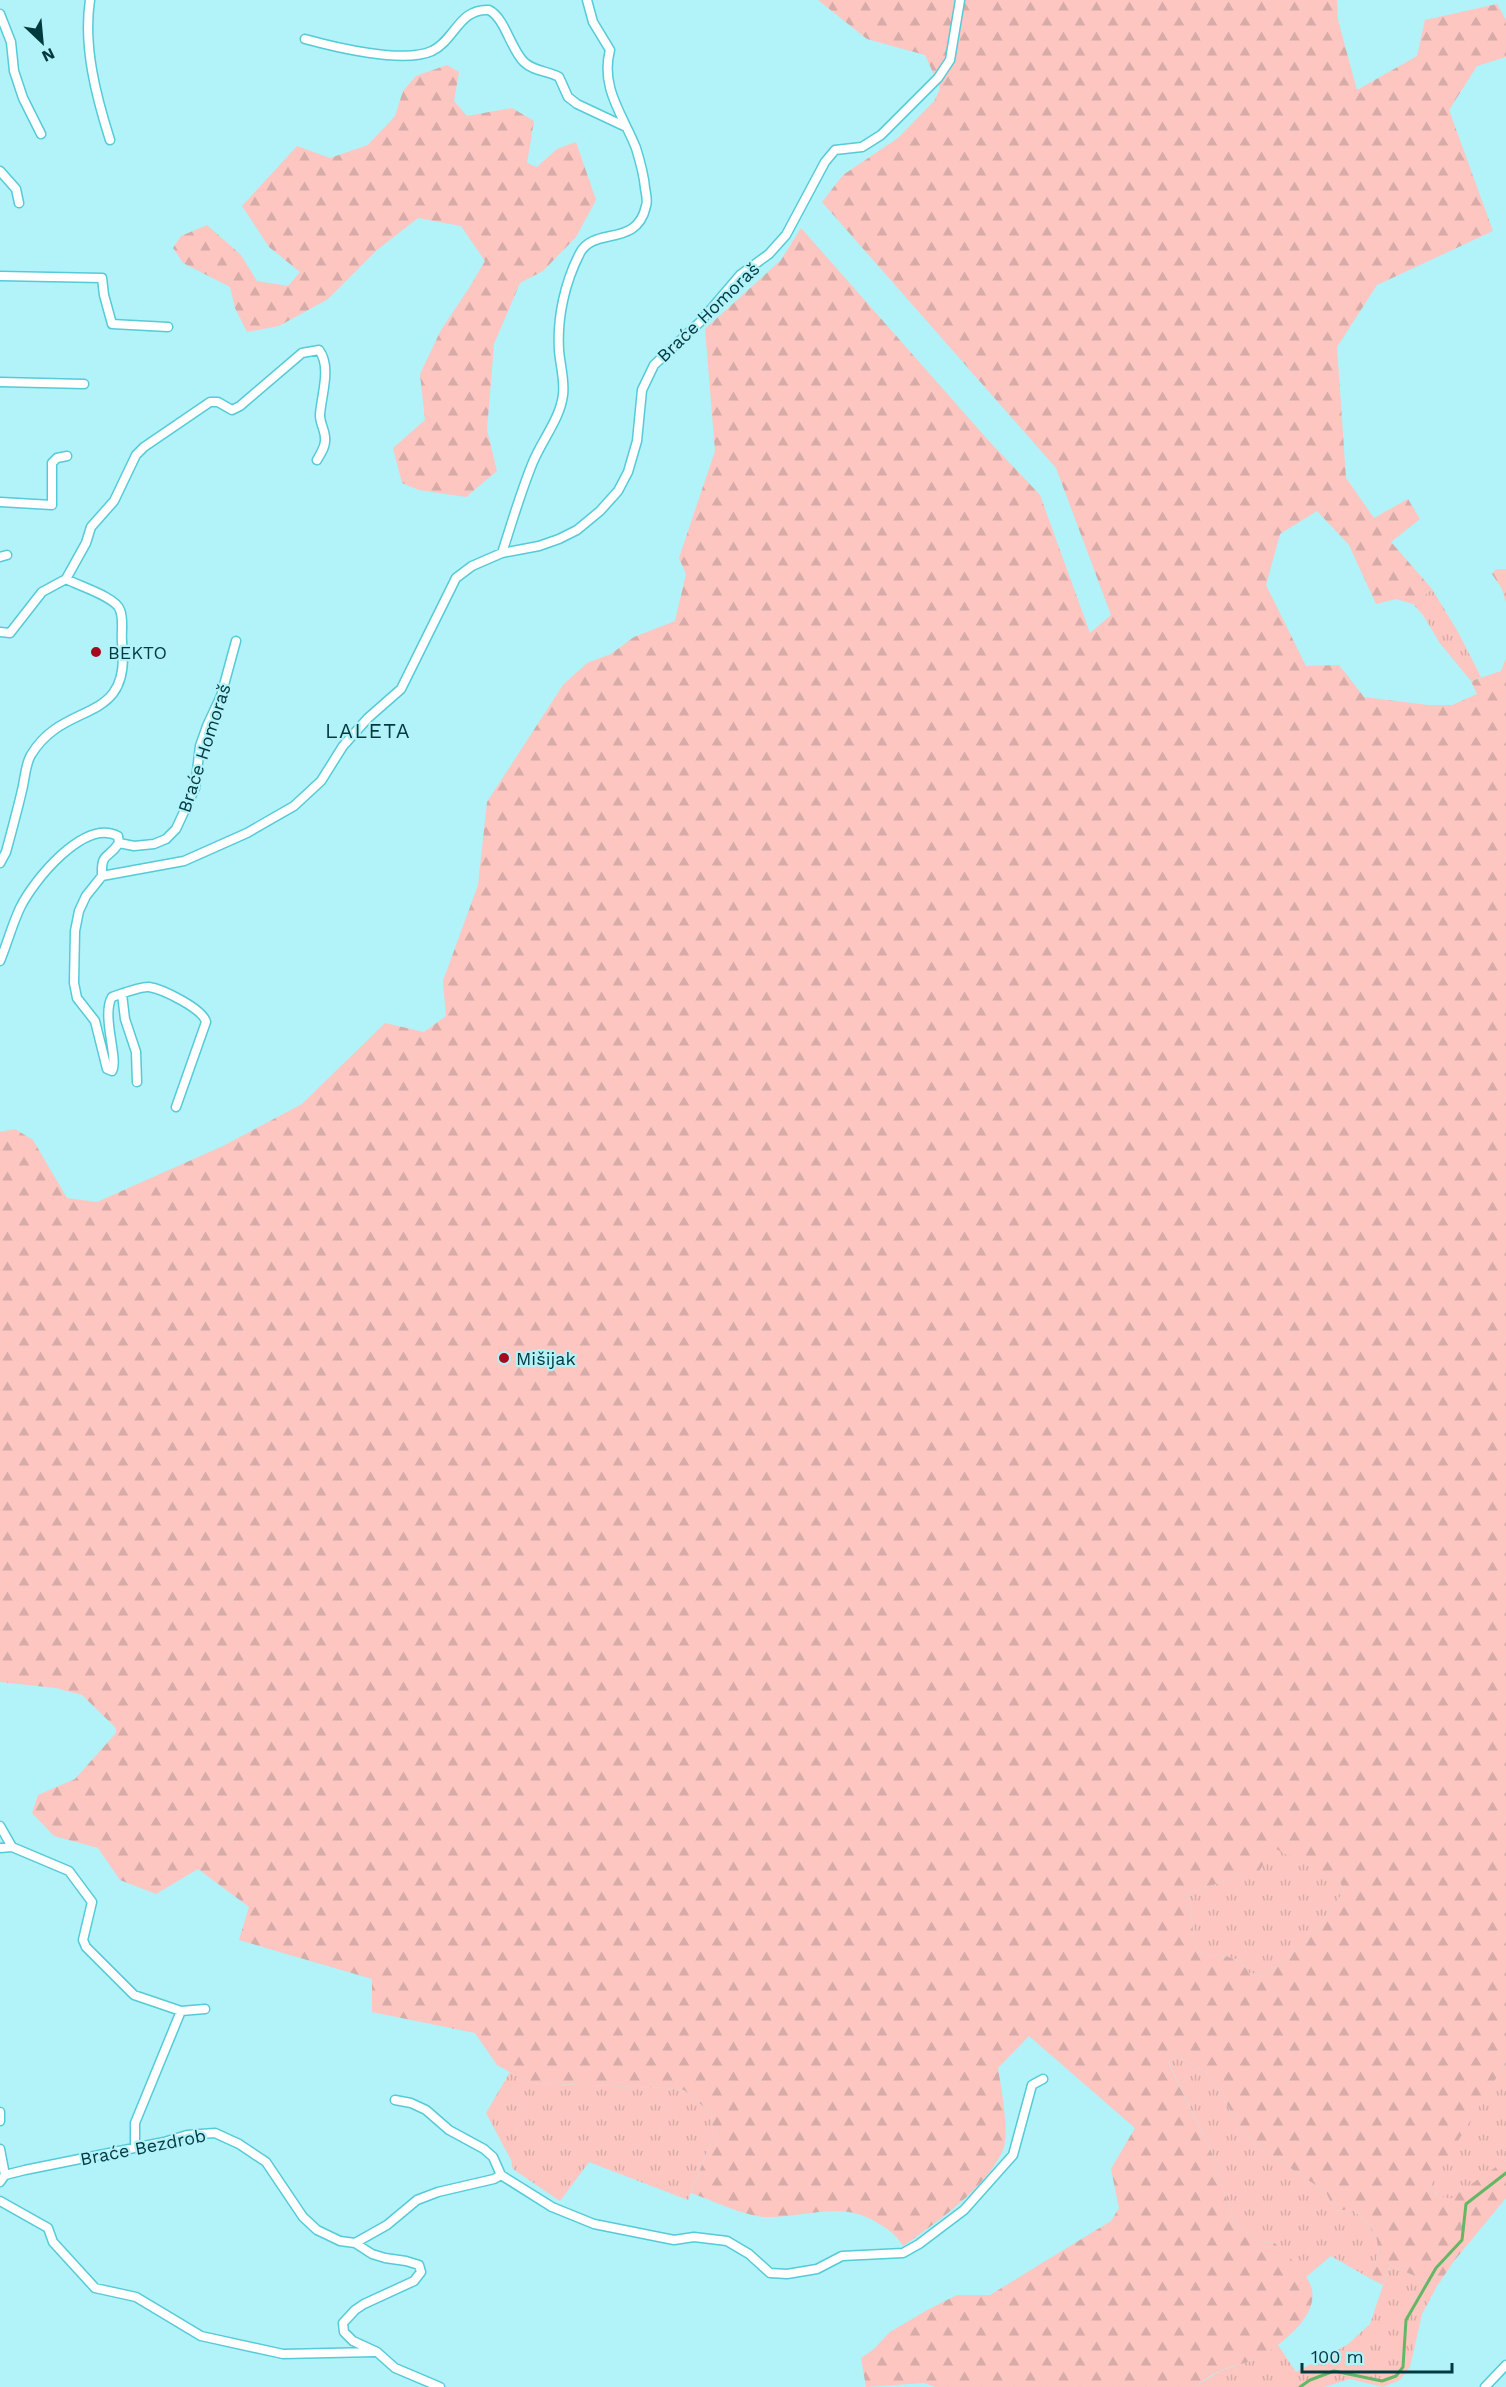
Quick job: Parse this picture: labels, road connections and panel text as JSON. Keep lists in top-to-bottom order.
{
  "streets": {
    "street": ["Braće Homoraš", "Braće Bezdrob"]
  },
  "districts": ["LALETA"],
  "places": ["BEKTO", "Mišijak"],
  "scale_bar": "100 m",
  "north": "bottom right"
}
